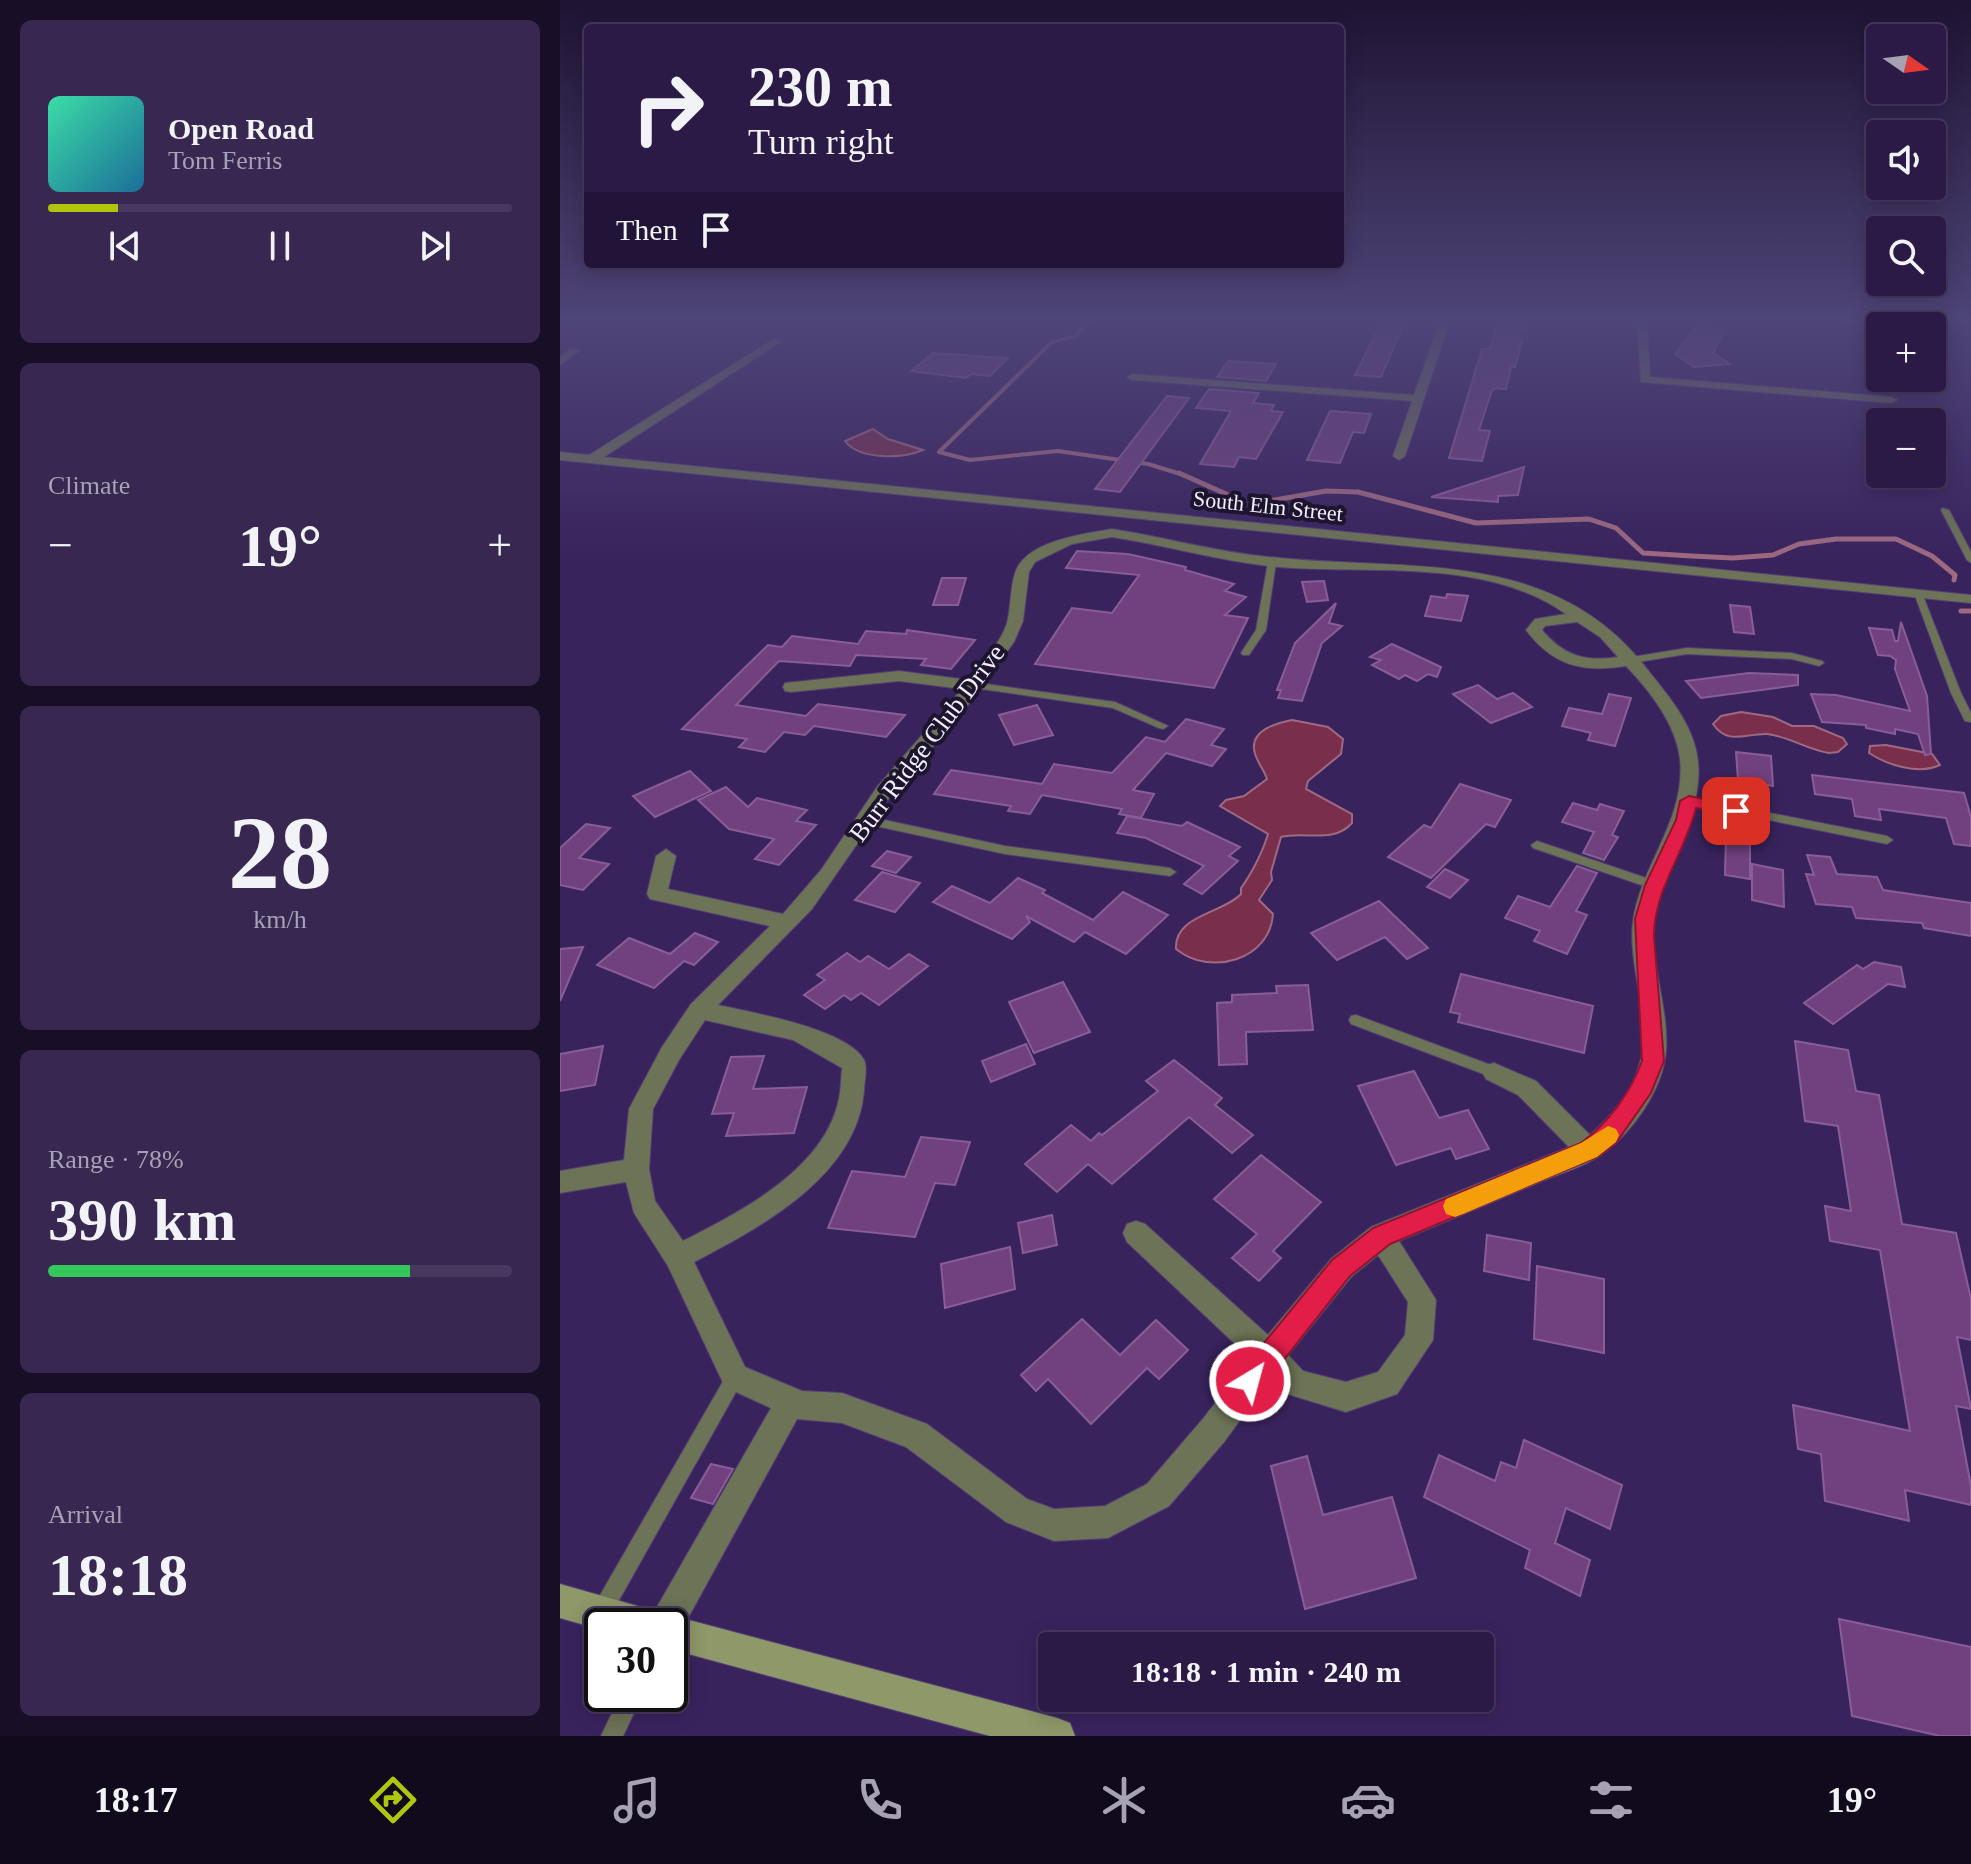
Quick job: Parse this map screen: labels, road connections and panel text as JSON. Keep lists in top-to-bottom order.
{
  "streets": {
    "street": ["South Elm Street", "Burr Ridge Club Drive"]
  },
  "north": "right",
  "page": {
    "map_buttons": ["+", "−"],
    "turn": ["230 m", "Turn right"],
    "song": ["Open Road", "Tom Ferris"],
    "then": "Then",
    "tile": [
      "Climate",
      ["28", "km/h"],
      ["Range · 78%", "390 km"],
      ["Arrival", "18:18"]
    ],
    "heat": ["−", "19°", "+"],
    "limit": "30",
    "trip": "18:18 · 1 min · 240 m",
    "tabs": ["18:17", "19°"]
  }
}
